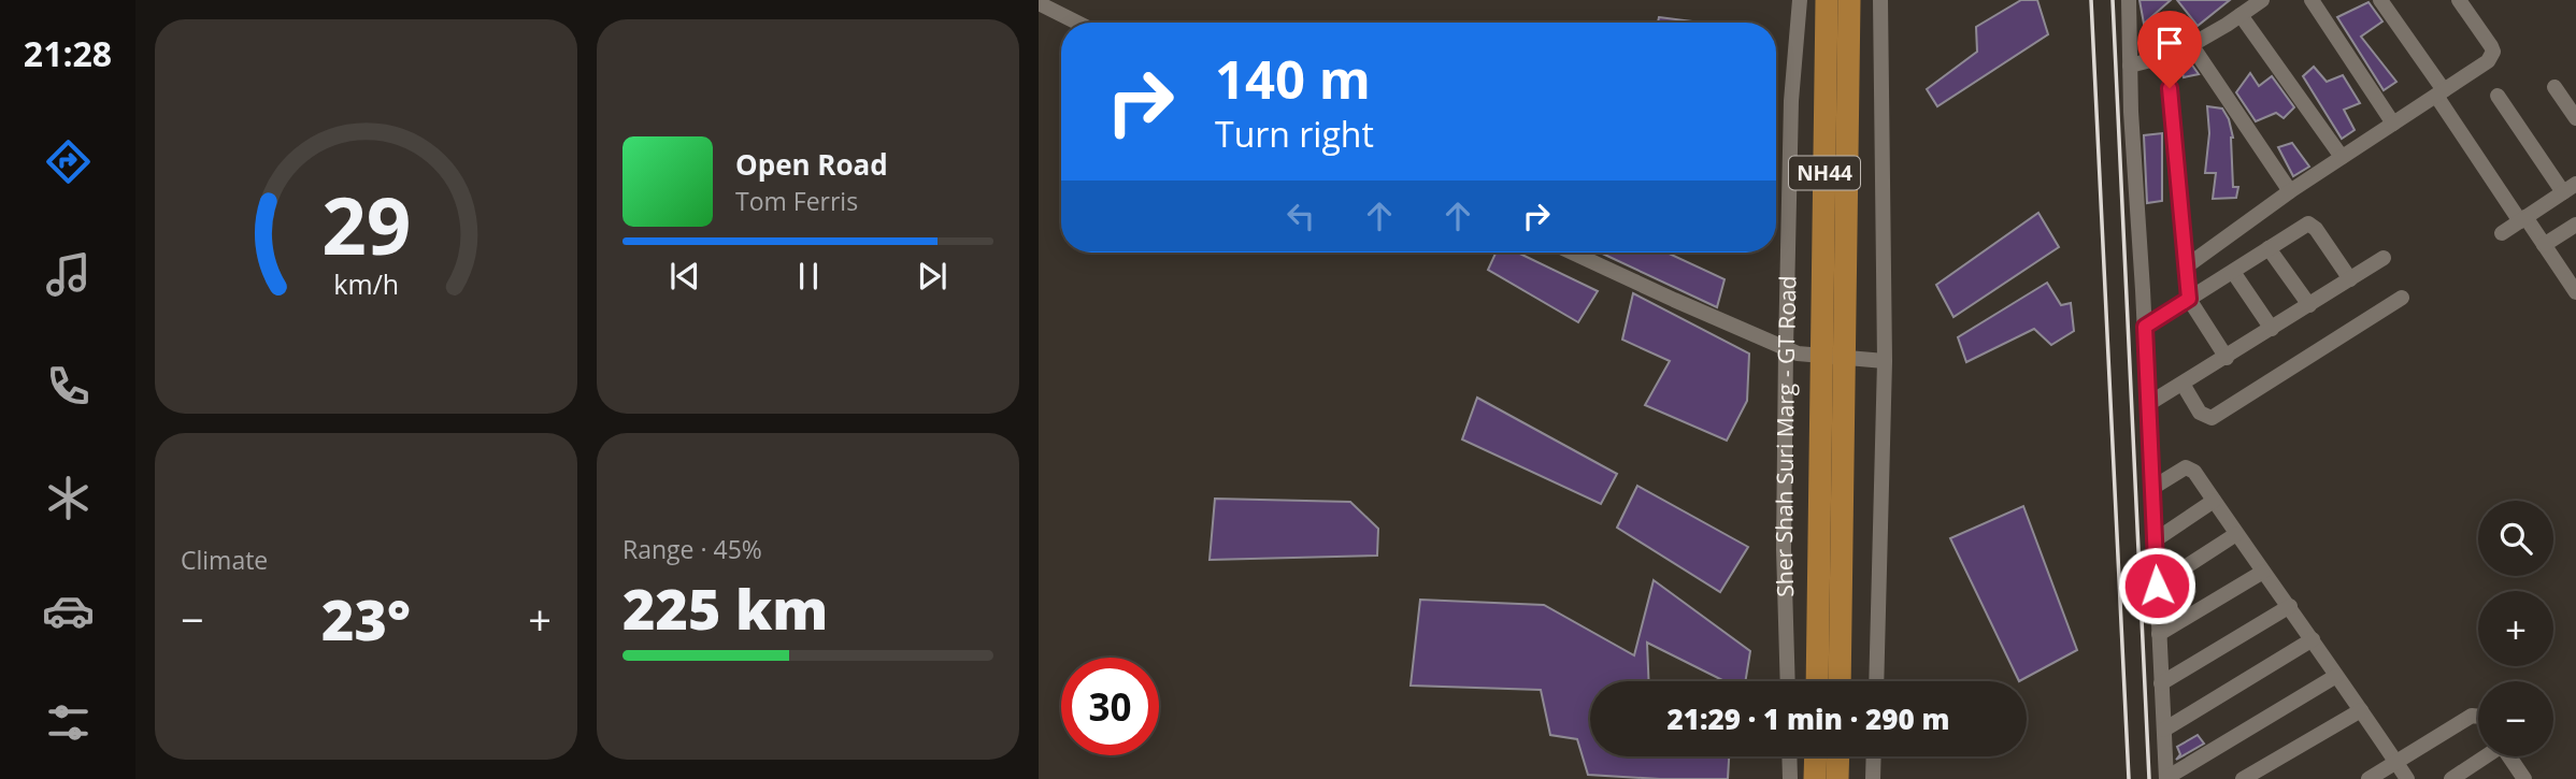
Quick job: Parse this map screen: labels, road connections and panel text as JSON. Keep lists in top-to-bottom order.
{
  "streets": {
    "highway": ["NH44", "Sher Shah Suri Marg - GT Road"]
  },
  "page": {
    "tabs": "21:28",
    "turn": ["140 m", "Turn right"],
    "song": ["Open Road", "Tom Ferris"],
    "tile": [
      "Climate",
      ["Range · 45%", "225 km"]
    ],
    "map_buttons": ["+", "−"],
    "heat": ["−", "23°", "+"],
    "limit": "30",
    "trip": "21:29 · 1 min · 290 m",
    "gauge": ["29", "km/h"]
  }
}
